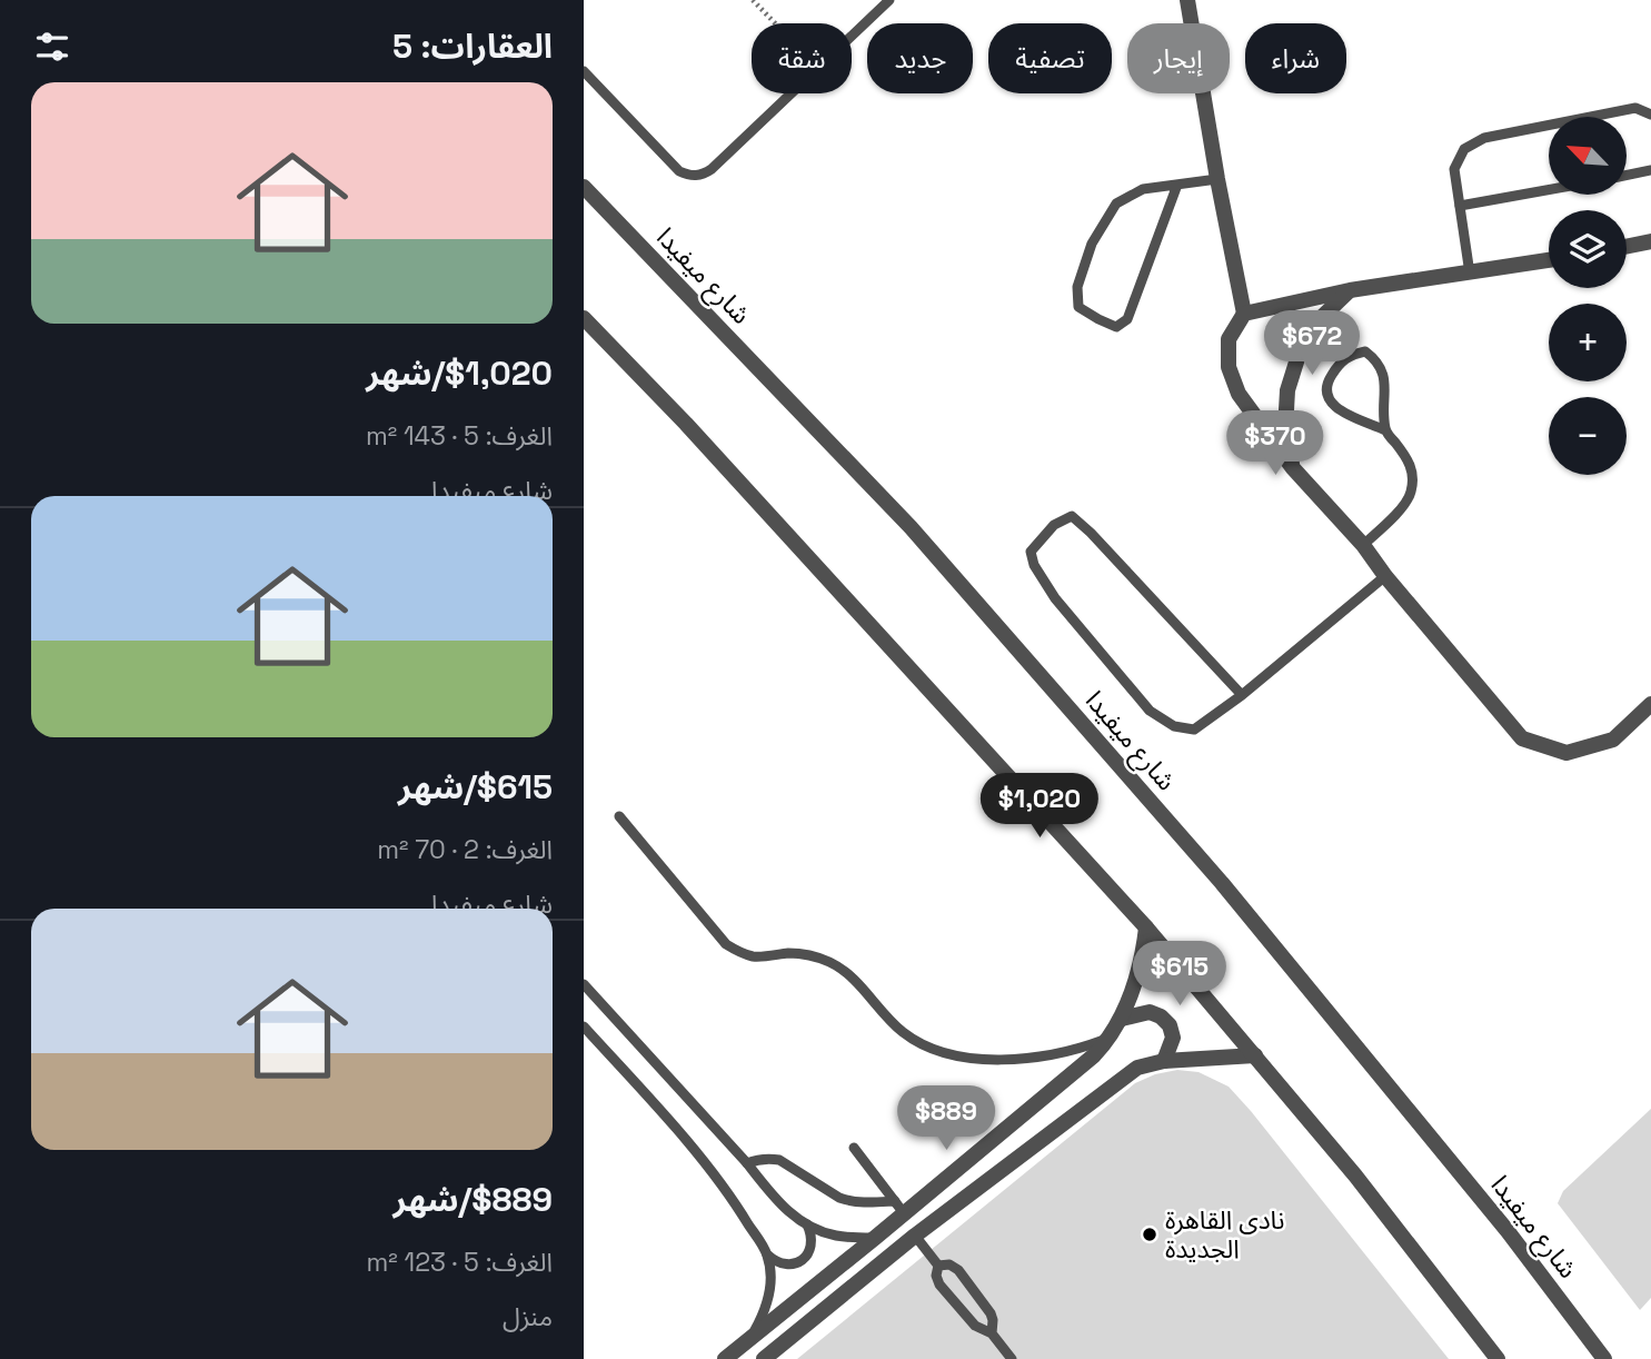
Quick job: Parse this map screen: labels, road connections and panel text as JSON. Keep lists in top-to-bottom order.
{
  "streets": {
    "street": ["شارع ميفيدا"]
  },
  "places": ["نادى القاهرة الجديدة"],
  "north": "top left",
  "page": {
    "heading": "العقارات: 5",
    "chip": [
      "شراء",
      "إيجار",
      "تصفية",
      "جديد",
      "شقة"
    ],
    "list": [
      {
        "name": "$1,020/شهر",
        "note": "الغرف: 5 · 143 m² · شارع ميفيدا"
      },
      {
        "name": "$615/شهر",
        "note": "الغرف: 2 · 70 m² · شارع ميفيدا"
      },
      {
        "name": "$889/شهر",
        "note": "الغرف: 5 · 123 m² · منزل"
      }
    ],
    "map_buttons": ["+", "−"],
    "price": [
      "$672",
      "$370",
      "$1,020",
      "$615",
      "$889"
    ]
  }
}
